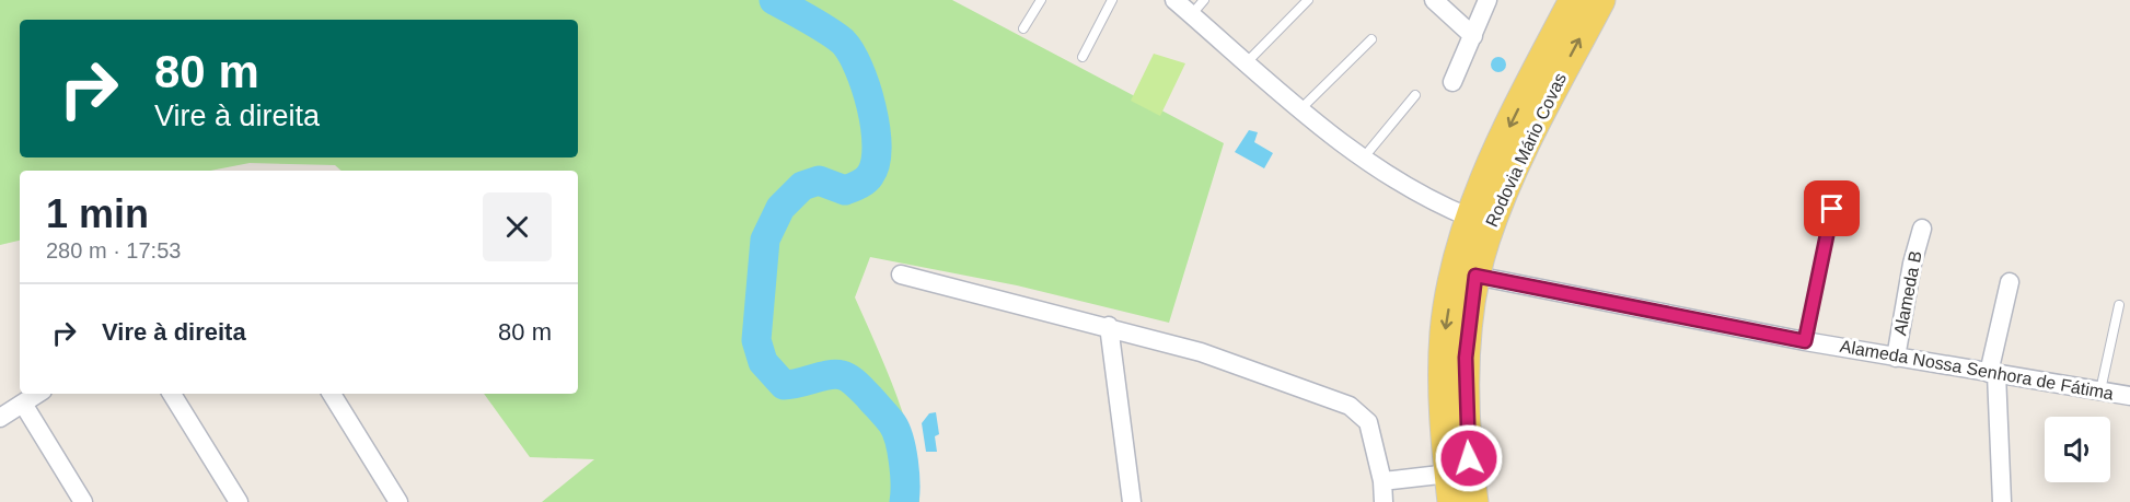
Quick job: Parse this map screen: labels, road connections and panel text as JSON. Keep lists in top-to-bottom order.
{
  "streets": {
    "main road": ["Rodovia Mário Covas"],
    "street": ["Alameda B", "Alameda Nossa Senhora de Fátima"]
  },
  "crossings": [
    ["Rodovia Mário Covas", "Alameda Nossa Senhora de Fátima"],
    ["Alameda B", "Alameda Nossa Senhora de Fátima"]
  ],
  "page": {
    "turn": ["80 m", "Vire à direita"],
    "heading": ["1 min", "280 m · 17:53"],
    "list": [
      {
        "name": "Vire à direita",
        "value": "80 m"
      }
    ]
  }
}
